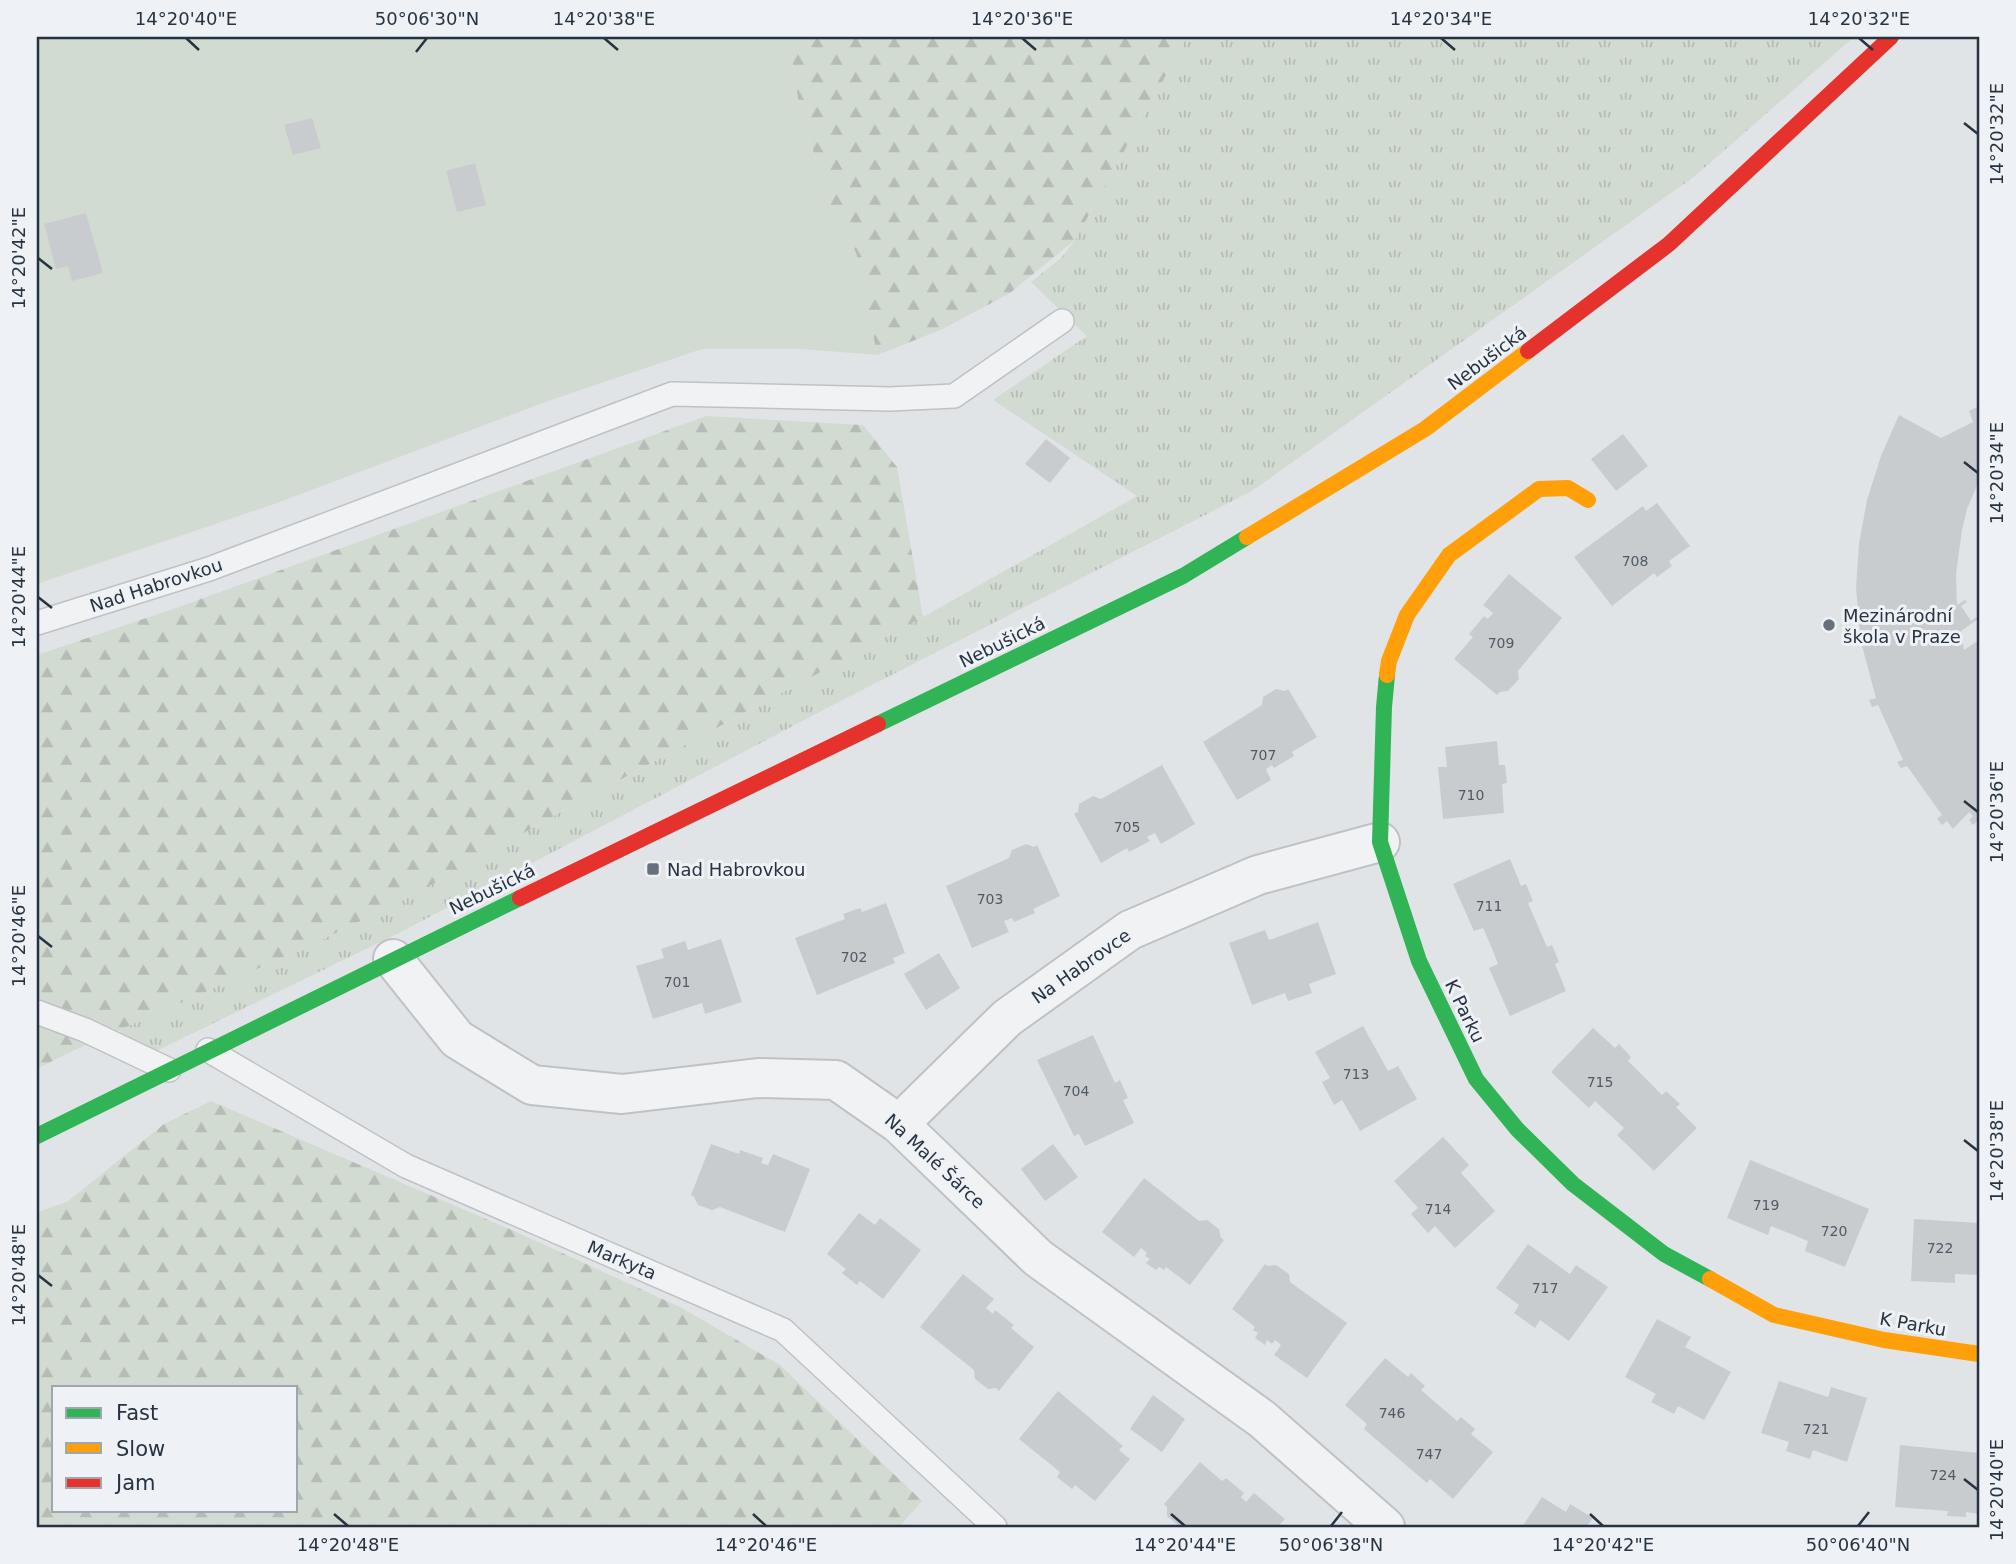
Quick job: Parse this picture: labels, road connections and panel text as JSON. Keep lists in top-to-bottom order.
{
  "streets": {
    "street": [
      "Nebušická",
      "Na Habrovce",
      "K Parku",
      "Na Malé Šárce"
    ],
    "lane": ["Nad Habrovkou", "Markyta"]
  },
  "crossings": [
    ["Nebušická", "Na Malé Šárce"],
    ["Nebušická", "Markyta"],
    ["Na Habrovce", "K Parku"],
    ["Na Habrovce", "Na Malé Šárce"]
  ],
  "places": {
    "other": ["Mezinárodní škola v Praze"],
    "transit": ["Nad Habrovkou"]
  },
  "house_numbers": [
    "708",
    "709",
    "707",
    "710",
    "705",
    "703",
    "711",
    "702",
    "701",
    "713",
    "715",
    "704",
    "719",
    "714",
    "720",
    "722",
    "717",
    "746",
    "721",
    "747",
    "724"
  ],
  "legend": ["Fast", "Slow", "Jam"],
  "coordinates": [
    "14°20'40\"E",
    "50°06'30\"N",
    "14°20'38\"E",
    "14°20'36\"E",
    "14°20'34\"E",
    "14°20'32\"E",
    "14°20'42\"E",
    "14°20'44\"E",
    "14°20'46\"E",
    "14°20'48\"E",
    "50°06'38\"N",
    "50°06'40\"N"
  ]
}
